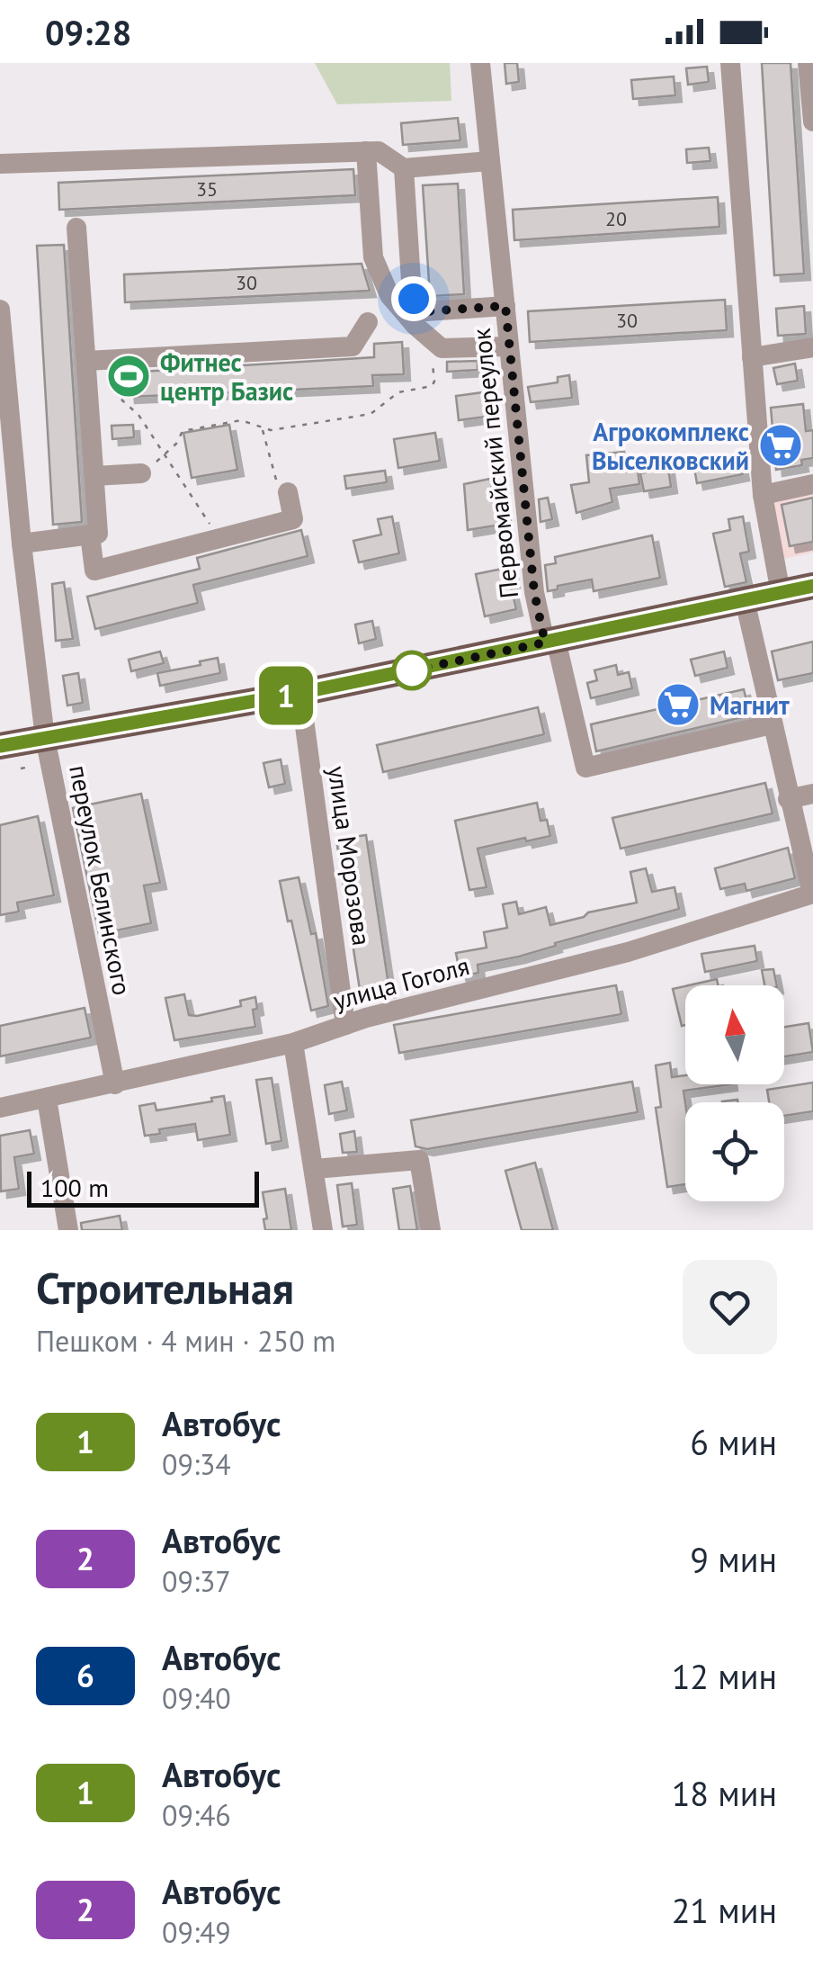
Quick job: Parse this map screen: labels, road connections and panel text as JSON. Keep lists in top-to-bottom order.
{
  "streets": {
    "street": [
      "Первомайский переулок",
      "улица Морозова",
      "переулок Белинского",
      "улица Гоголя"
    ]
  },
  "crossings": [
    ["улица Морозова", "улица Гоголя"],
    ["переулок Белинского", "улица Гоголя"]
  ],
  "places": {
    "sports": ["Фитнес центр Базис"],
    "supermarket": ["Агрокомплекс Выселковский", "Магнит"]
  },
  "lines": ["bus line 1"],
  "house_numbers": [
    "35",
    "20",
    "30",
    "30"
  ],
  "scale_bar": "100 m",
  "north": "top",
  "page": {
    "status": "09:28",
    "on_map": "1",
    "scale": "100 m",
    "heading": ["Строительная", "Пешком · 4 мин · 250 m"],
    "list": [
      {
        "mark": "1",
        "name": "Автобус",
        "note": "09:34",
        "value": "6 мин"
      },
      {
        "mark": "2",
        "name": "Автобус",
        "note": "09:37",
        "value": "9 мин"
      },
      {
        "mark": "6",
        "name": "Автобус",
        "note": "09:40",
        "value": "12 мин"
      },
      {
        "mark": "1",
        "name": "Автобус",
        "note": "09:46",
        "value": "18 мин"
      },
      {
        "mark": "2",
        "name": "Автобус",
        "note": "09:49",
        "value": "21 мин"
      }
    ]
  }
}
